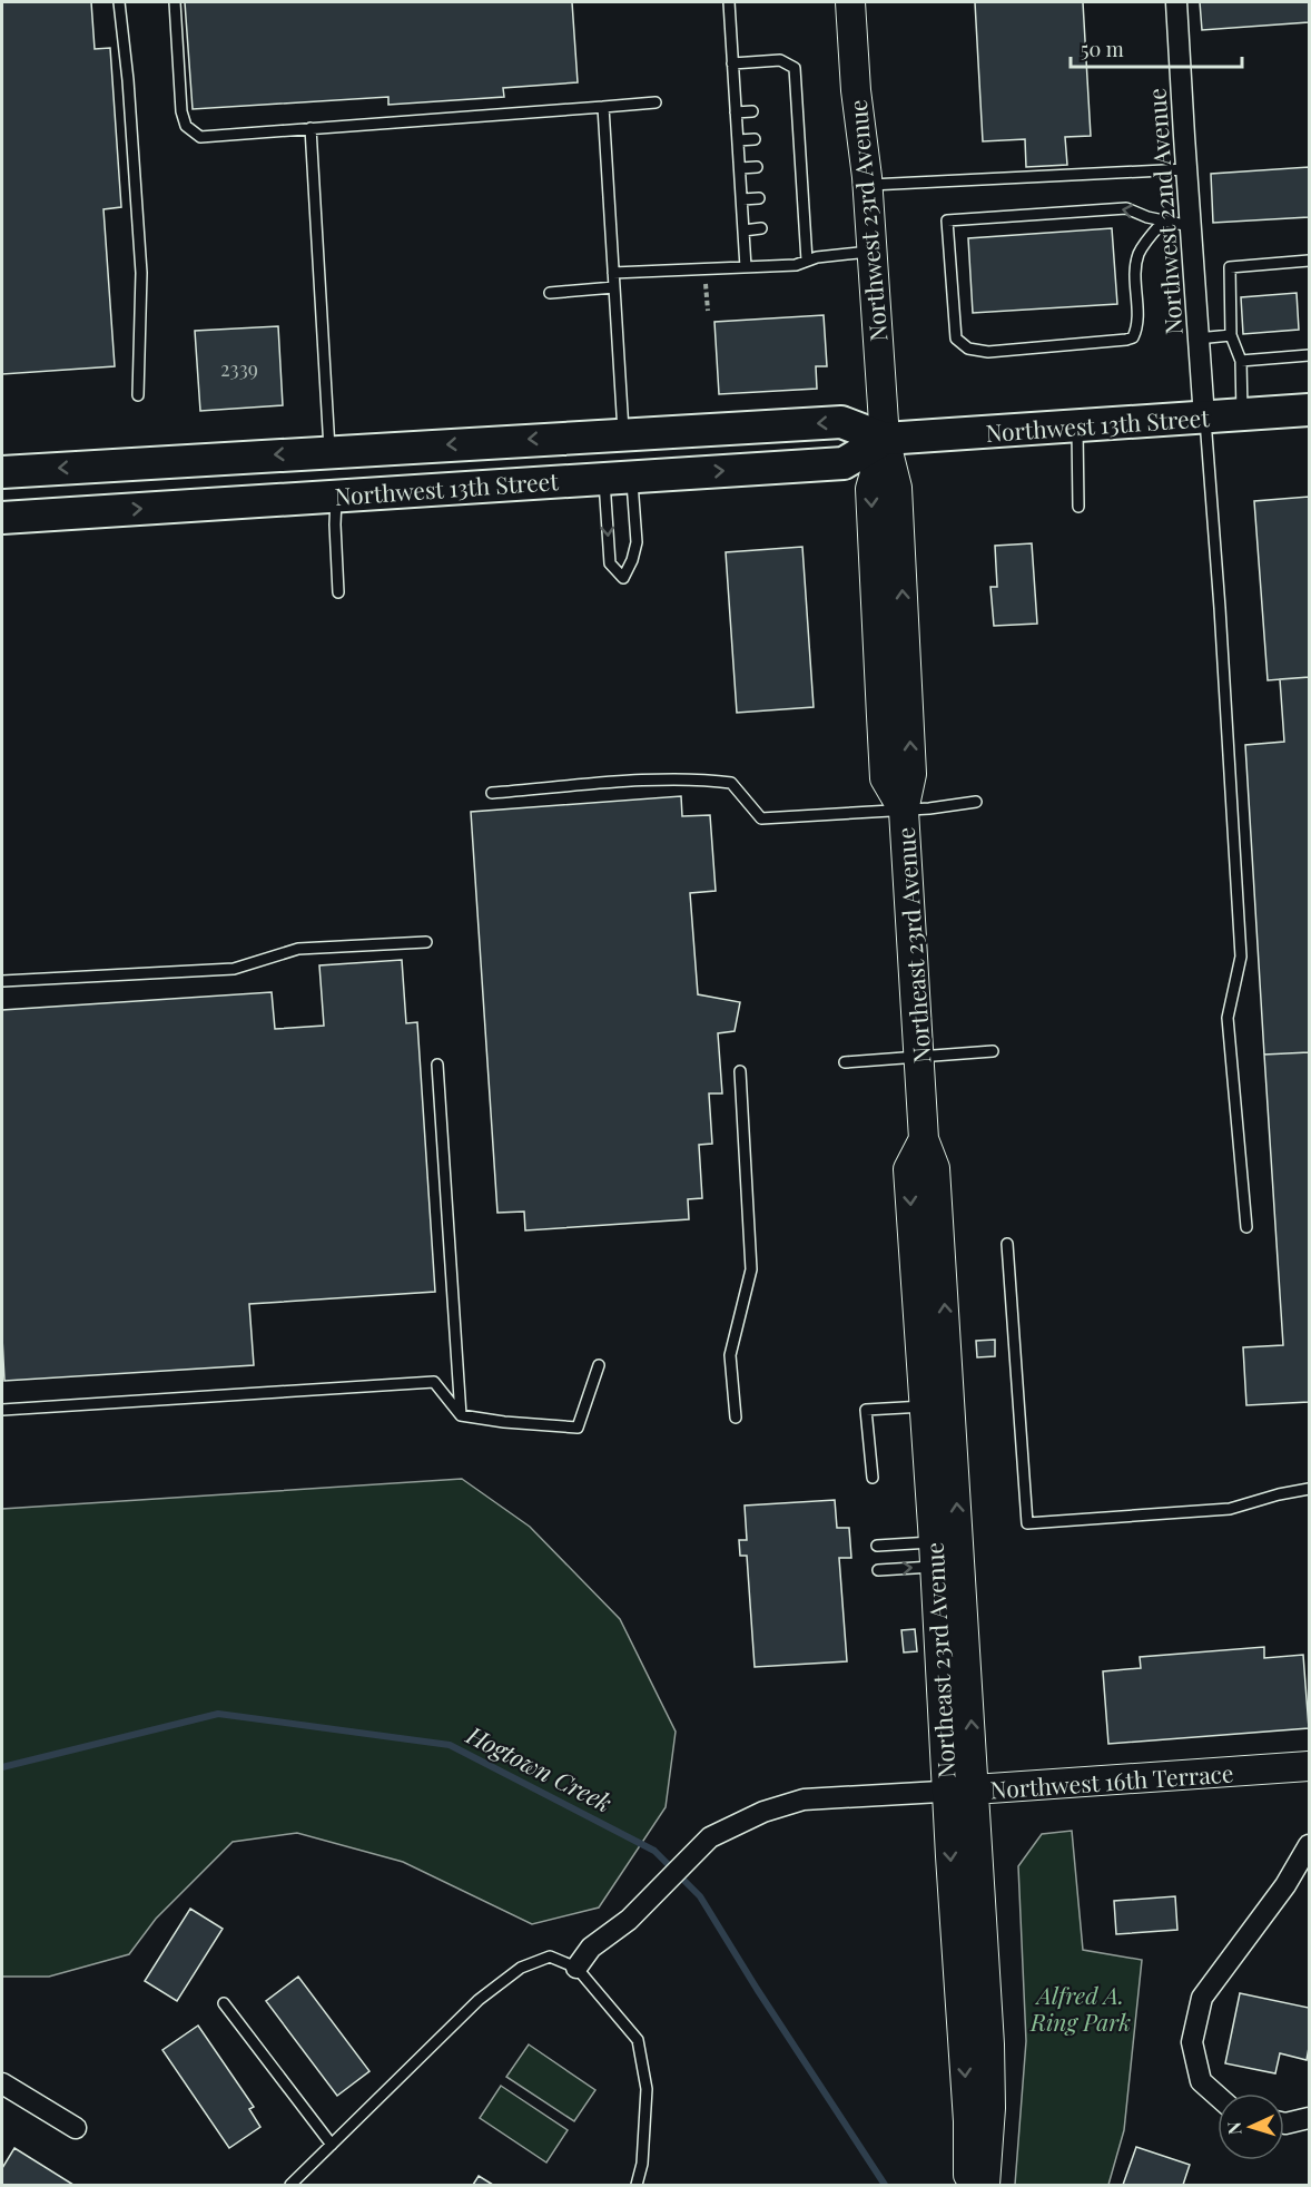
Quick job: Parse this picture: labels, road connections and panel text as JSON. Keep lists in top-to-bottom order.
{
  "streets": {
    "main road": ["Northwest 13th Street"],
    "street": [
      "Northwest 22nd Avenue",
      "Northwest 23rd Avenue",
      "Northeast 23rd Avenue",
      "Northwest 16th Terrace"
    ]
  },
  "crossings": [
    ["Northwest 22nd Avenue", "Northwest 13th Street"],
    ["Northwest 23rd Avenue", "Northwest 13th Street"],
    ["Northwest 23rd Avenue", "Northeast 23rd Avenue"],
    ["Northeast 23rd Avenue", "Northwest 16th Terrace"]
  ],
  "water": ["Hogtown Creek"],
  "parks": ["Alfred A. Ring Park"],
  "house_numbers": ["2339"],
  "scale_bar": "50 m",
  "north": "left"
}
